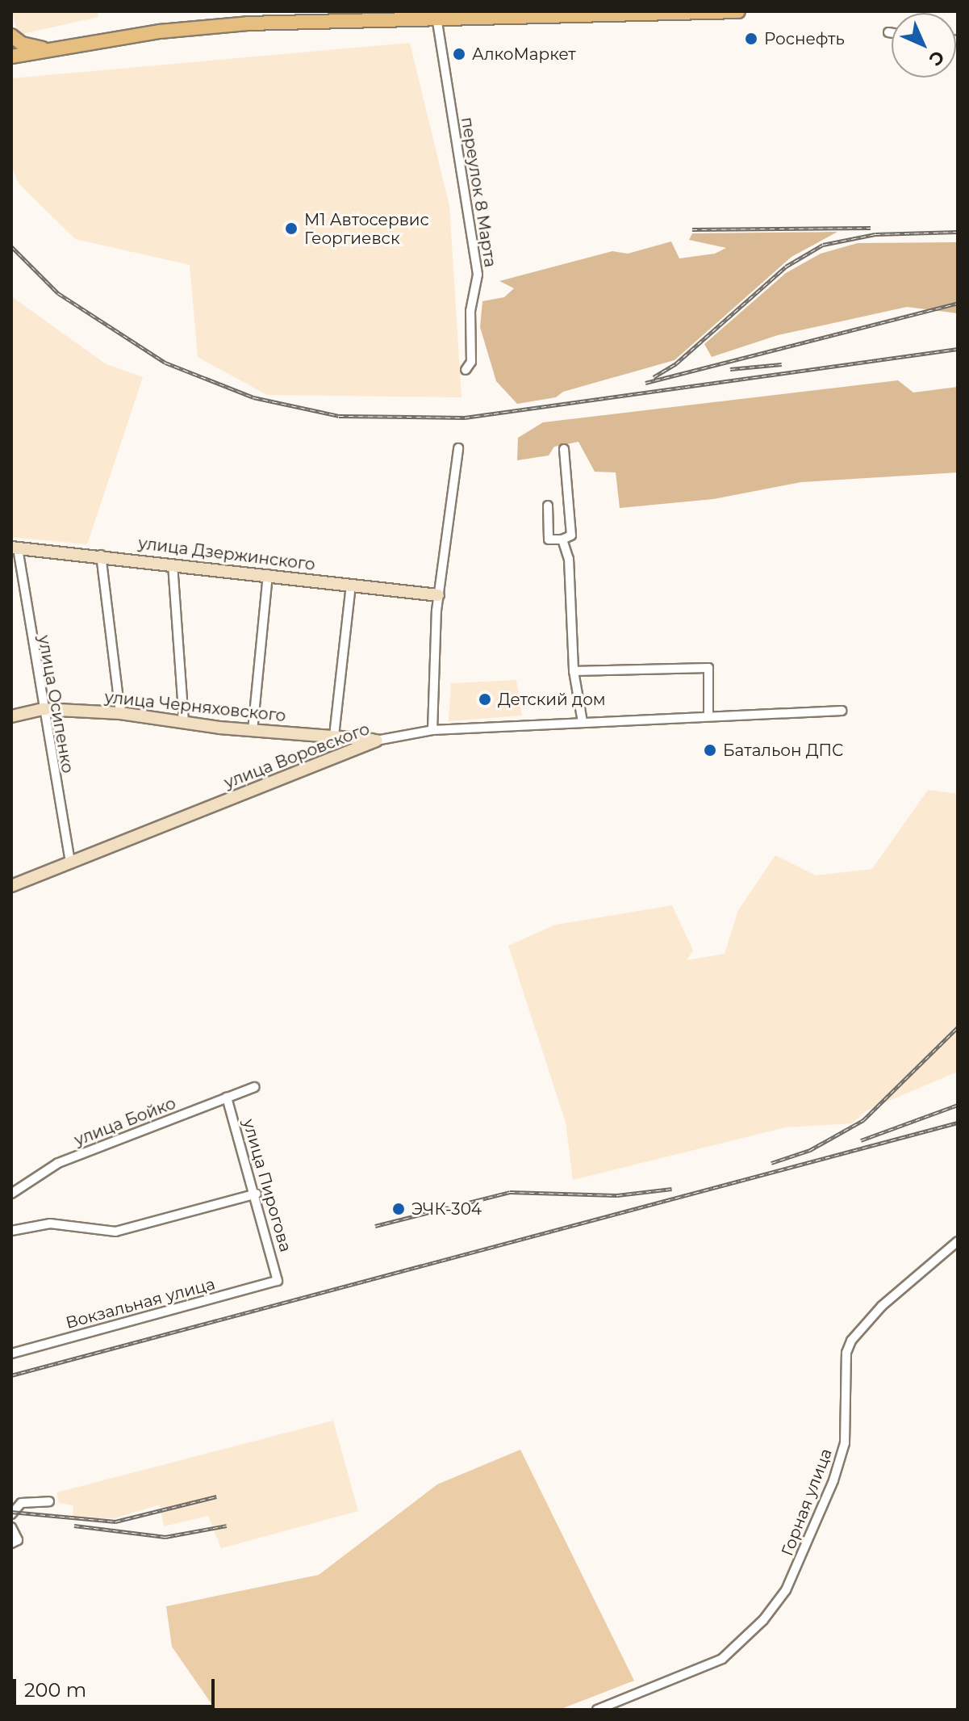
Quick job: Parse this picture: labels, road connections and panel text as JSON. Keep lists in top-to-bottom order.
{
  "streets": {
    "street": [
      "переулок 8 Марта",
      "улица Дзержинского",
      "улица Осипенко",
      "улица Черняховского",
      "улица Воровского",
      "улица Бойко",
      "улица Пирогова",
      "Вокзальная улица",
      "Горная улица"
    ]
  },
  "crossings": [
    ["улица Дзержинского", "улица Осипенко"],
    ["улица Осипенко", "улица Черняховского"],
    ["улица Осипенко", "улица Воровского"],
    ["улица Черняховского", "улица Воровского"],
    ["улица Бойко", "улица Пирогова"],
    ["улица Пирогова", "Вокзальная улица"]
  ],
  "places": [
    "Роснефть",
    "АлкоМаркет",
    "М1 Автосервис Георгиевск",
    "Детский дом",
    "Батальон ДПС",
    "ЭЧК-304"
  ],
  "scale_bar": "200 m",
  "north": "bottom right"
}
